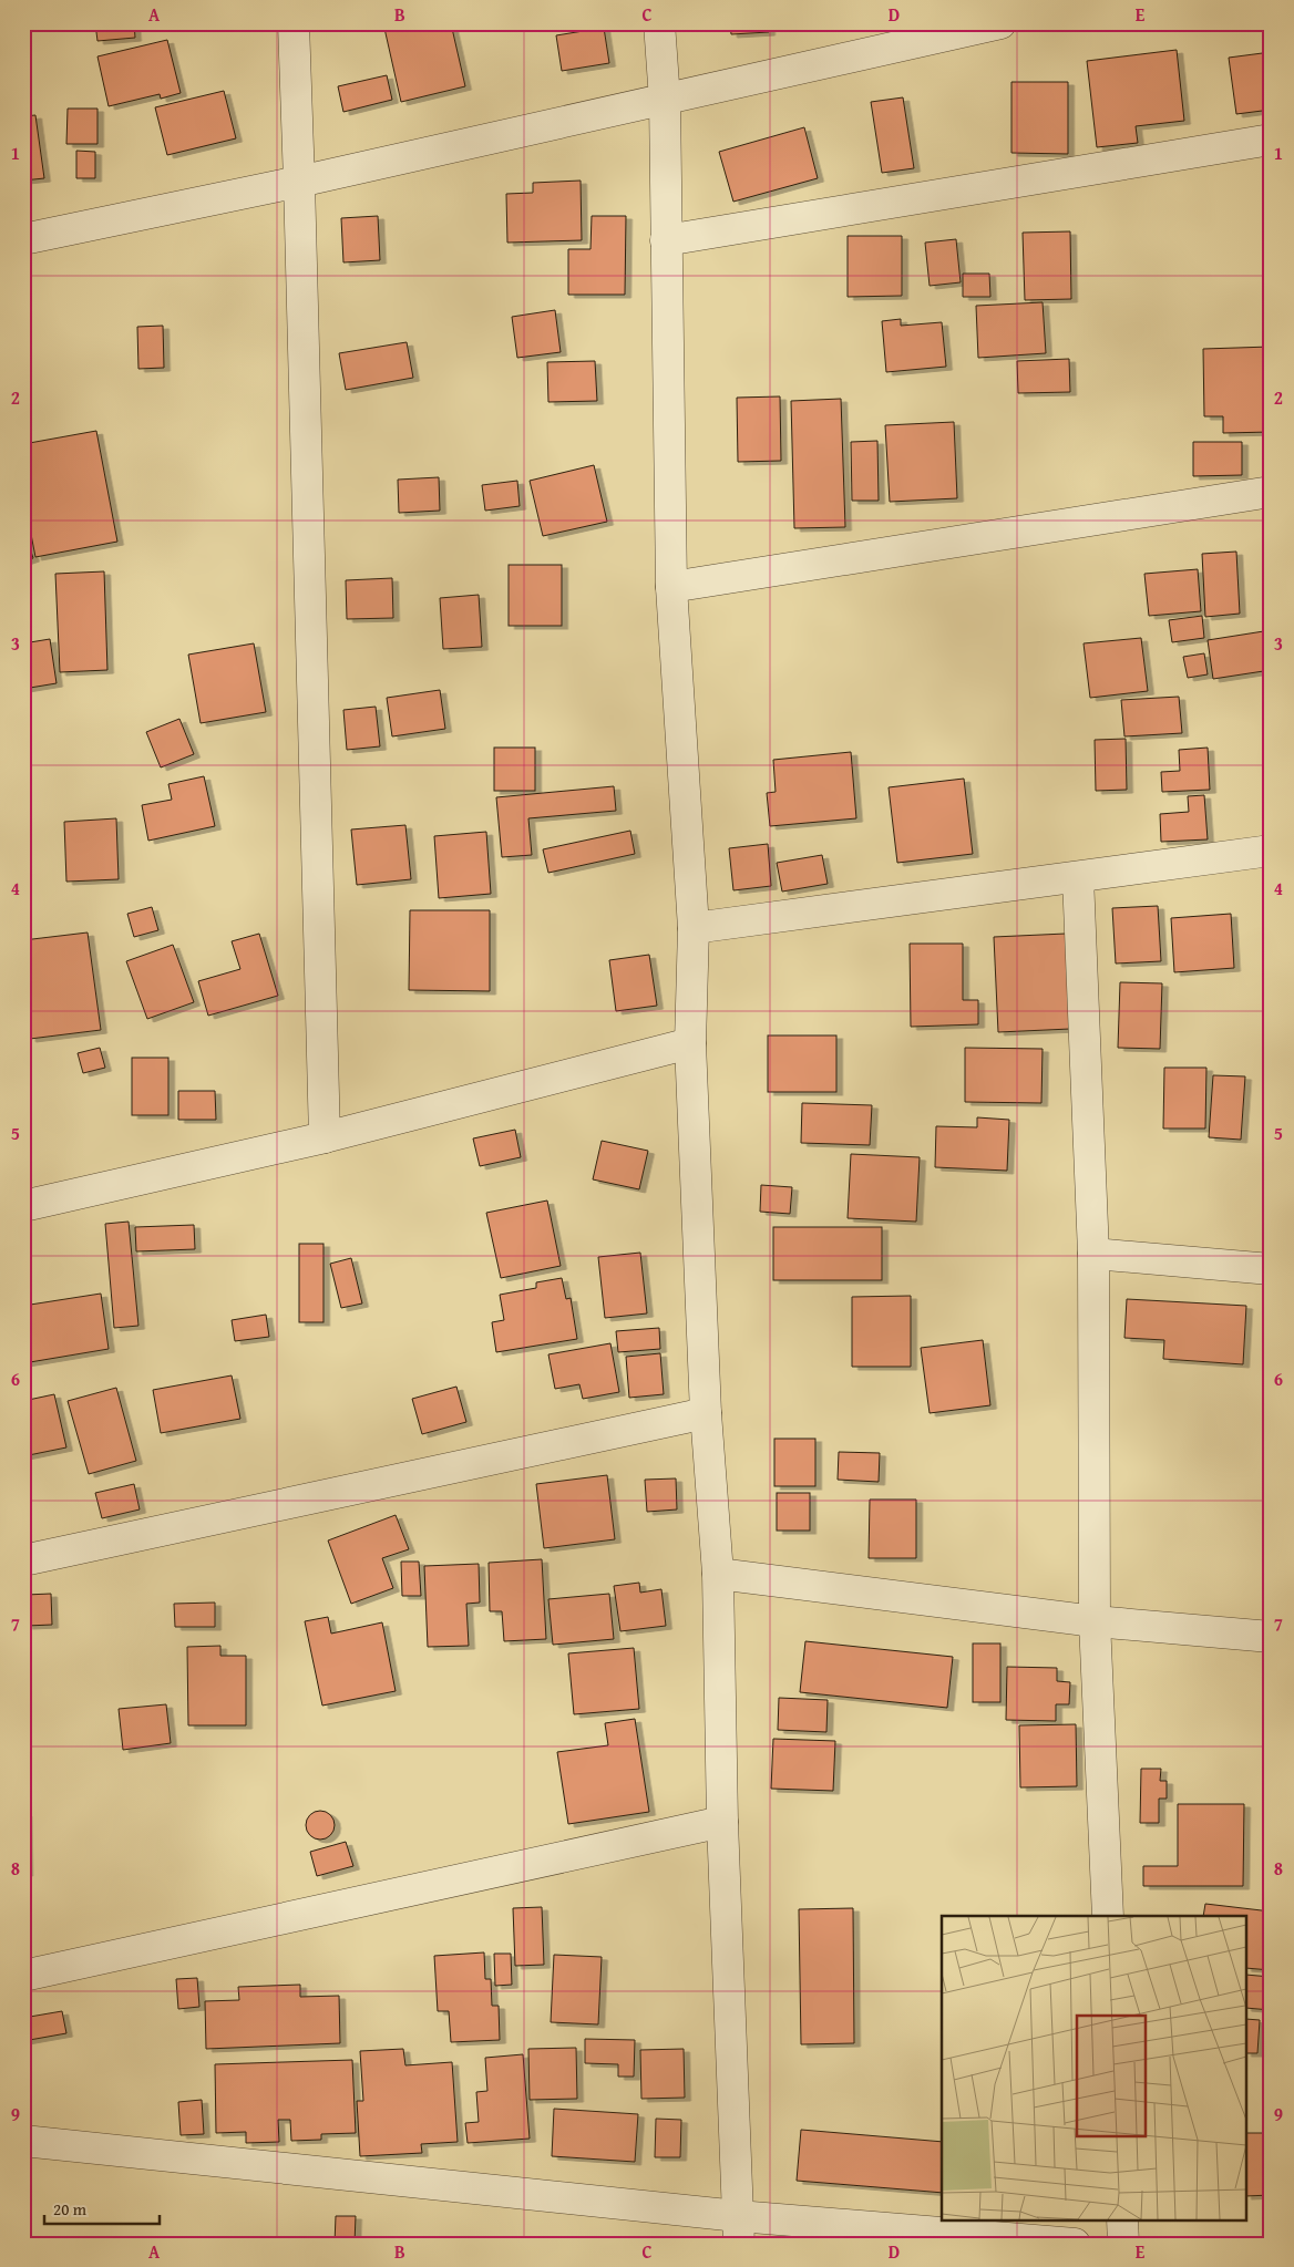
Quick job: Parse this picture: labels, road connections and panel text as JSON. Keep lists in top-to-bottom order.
{
  "scale_bar": "20 m",
  "grid": {
    "columns": [
      "A",
      "B",
      "C",
      "D",
      "E"
    ],
    "rows": [
      "1",
      "2",
      "3",
      "4",
      "5",
      "6",
      "7",
      "8",
      "9"
    ]
  }
}
